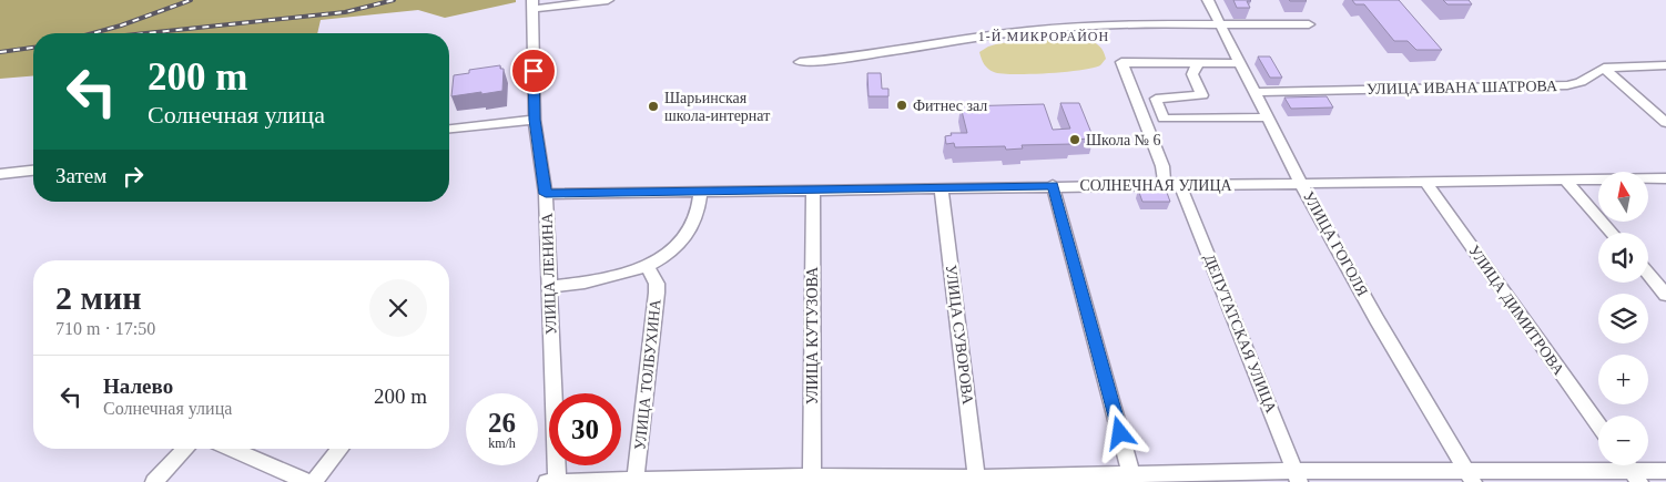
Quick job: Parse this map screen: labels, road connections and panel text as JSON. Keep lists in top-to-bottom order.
{
  "streets": {
    "street": [
      "УЛИЦА ИВАНА ШАТРОВА",
      "СОЛНЕЧНАЯ УЛИЦА",
      "УЛИЦА ГОГОЛЯ",
      "УЛИЦА ЛЕНИНА",
      "УЛИЦА ДИМИТРОВА",
      "ДЕПУТАТСКАЯ УЛИЦА",
      "УЛИЦА СУВОРОВА",
      "УЛИЦА КУТУЗОВА",
      "УЛИЦА ТОЛБУХИНА"
    ]
  },
  "crossings": [
    ["УЛИЦА ИВАНА ШАТРОВА", "УЛИЦА ГОГОЛЯ"],
    ["СОЛНЕЧНАЯ УЛИЦА", "УЛИЦА ГОГОЛЯ"],
    ["СОЛНЕЧНАЯ УЛИЦА", "УЛИЦА ЛЕНИНА"],
    ["СОЛНЕЧНАЯ УЛИЦА", "УЛИЦА ДИМИТРОВА"],
    ["СОЛНЕЧНАЯ УЛИЦА", "ДЕПУТАТСКАЯ УЛИЦА"],
    ["СОЛНЕЧНАЯ УЛИЦА", "УЛИЦА СУВОРОВА"],
    ["СОЛНЕЧНАЯ УЛИЦА", "УЛИЦА КУТУЗОВА"]
  ],
  "districts": ["1-Й МИКРОРАЙОН"],
  "places": ["Фитнес зал", "Шарьинская школа-интернат", "Школа № 6"],
  "north": "top",
  "page": {
    "turn": ["200 m", "Солнечная улица"],
    "then": "Затем",
    "map_buttons": ["+", "−"],
    "heading": ["2 мин", "710 m · 17:50"],
    "list": [
      {
        "name": "Налево",
        "note": "Солнечная улица",
        "value": "200 m"
      }
    ],
    "speed": "26 km/h",
    "limit": "30"
  }
}
